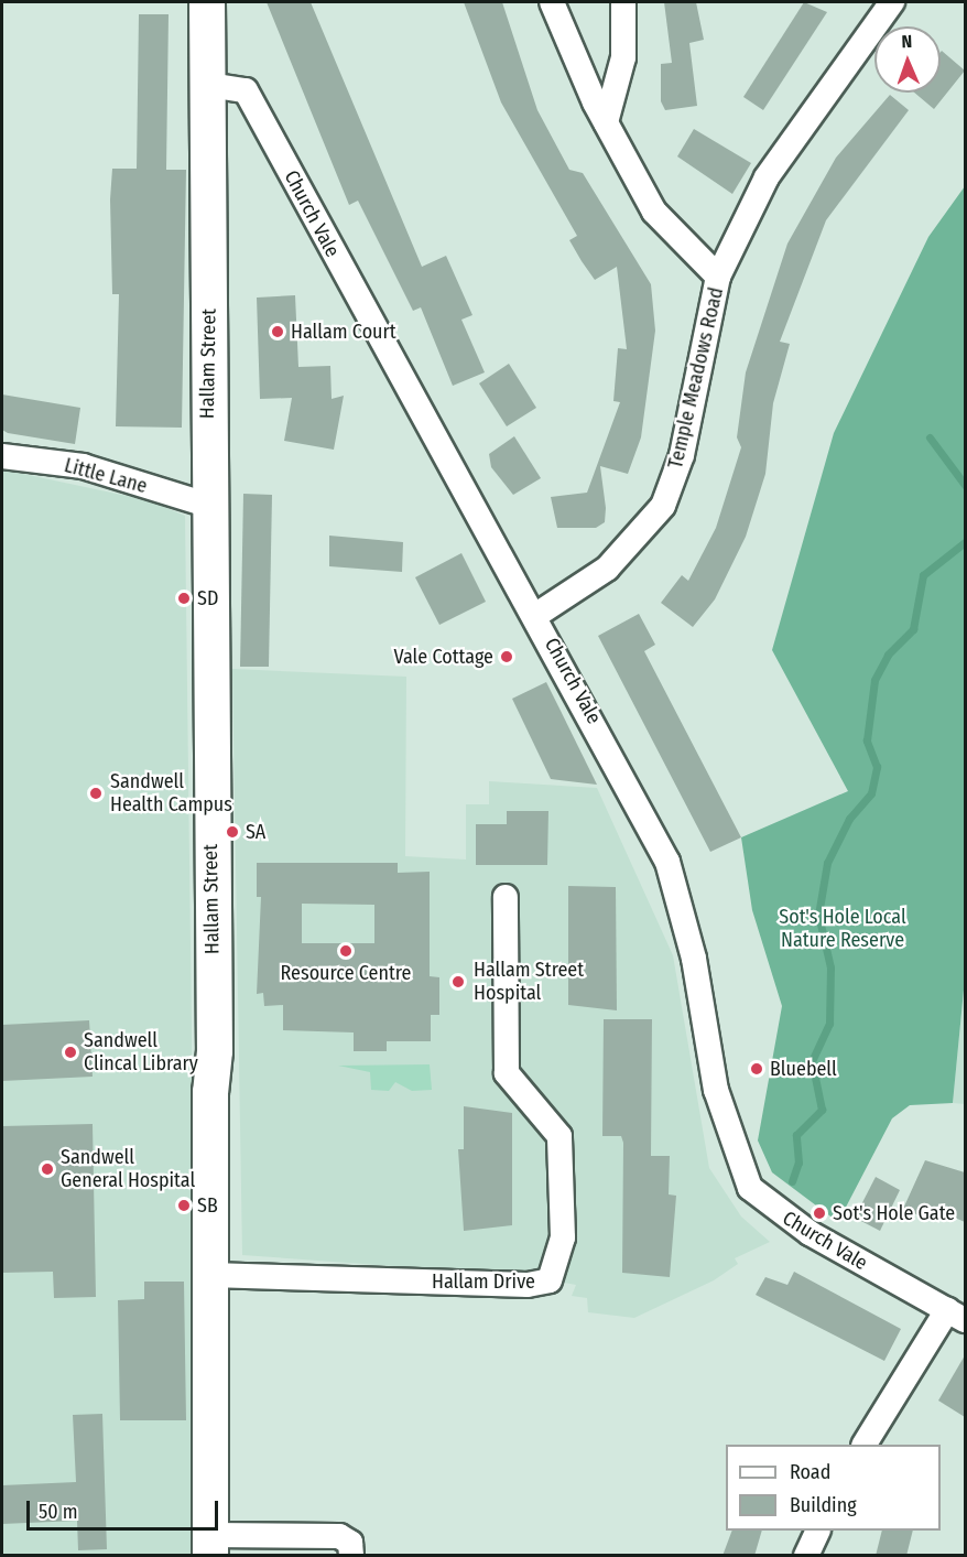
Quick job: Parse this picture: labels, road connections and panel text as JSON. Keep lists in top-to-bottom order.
{
  "streets": {
    "street": [
      "Church Vale",
      "Hallam Street",
      "Temple Meadows Road",
      "Little Lane",
      "Hallam Drive"
    ]
  },
  "crossings": [
    ["Church Vale", "Hallam Street"],
    ["Church Vale", "Temple Meadows Road"],
    ["Hallam Street", "Little Lane"],
    ["Hallam Street", "Hallam Drive"]
  ],
  "parks": ["Sot's Hole Local Nature Reserve"],
  "places": [
    "Hallam Court",
    "SD",
    "Vale Cottage",
    "Sandwell Health Campus",
    "SA",
    "Resource Centre",
    "Hallam Street Hospital",
    "Sandwell Clincal Library",
    "Bluebell",
    "Sandwell General Hospital",
    "SB",
    "Sot's Hole Gate"
  ],
  "legend": ["Road", "Building"],
  "scale_bar": "50 m",
  "north": "top"
}
